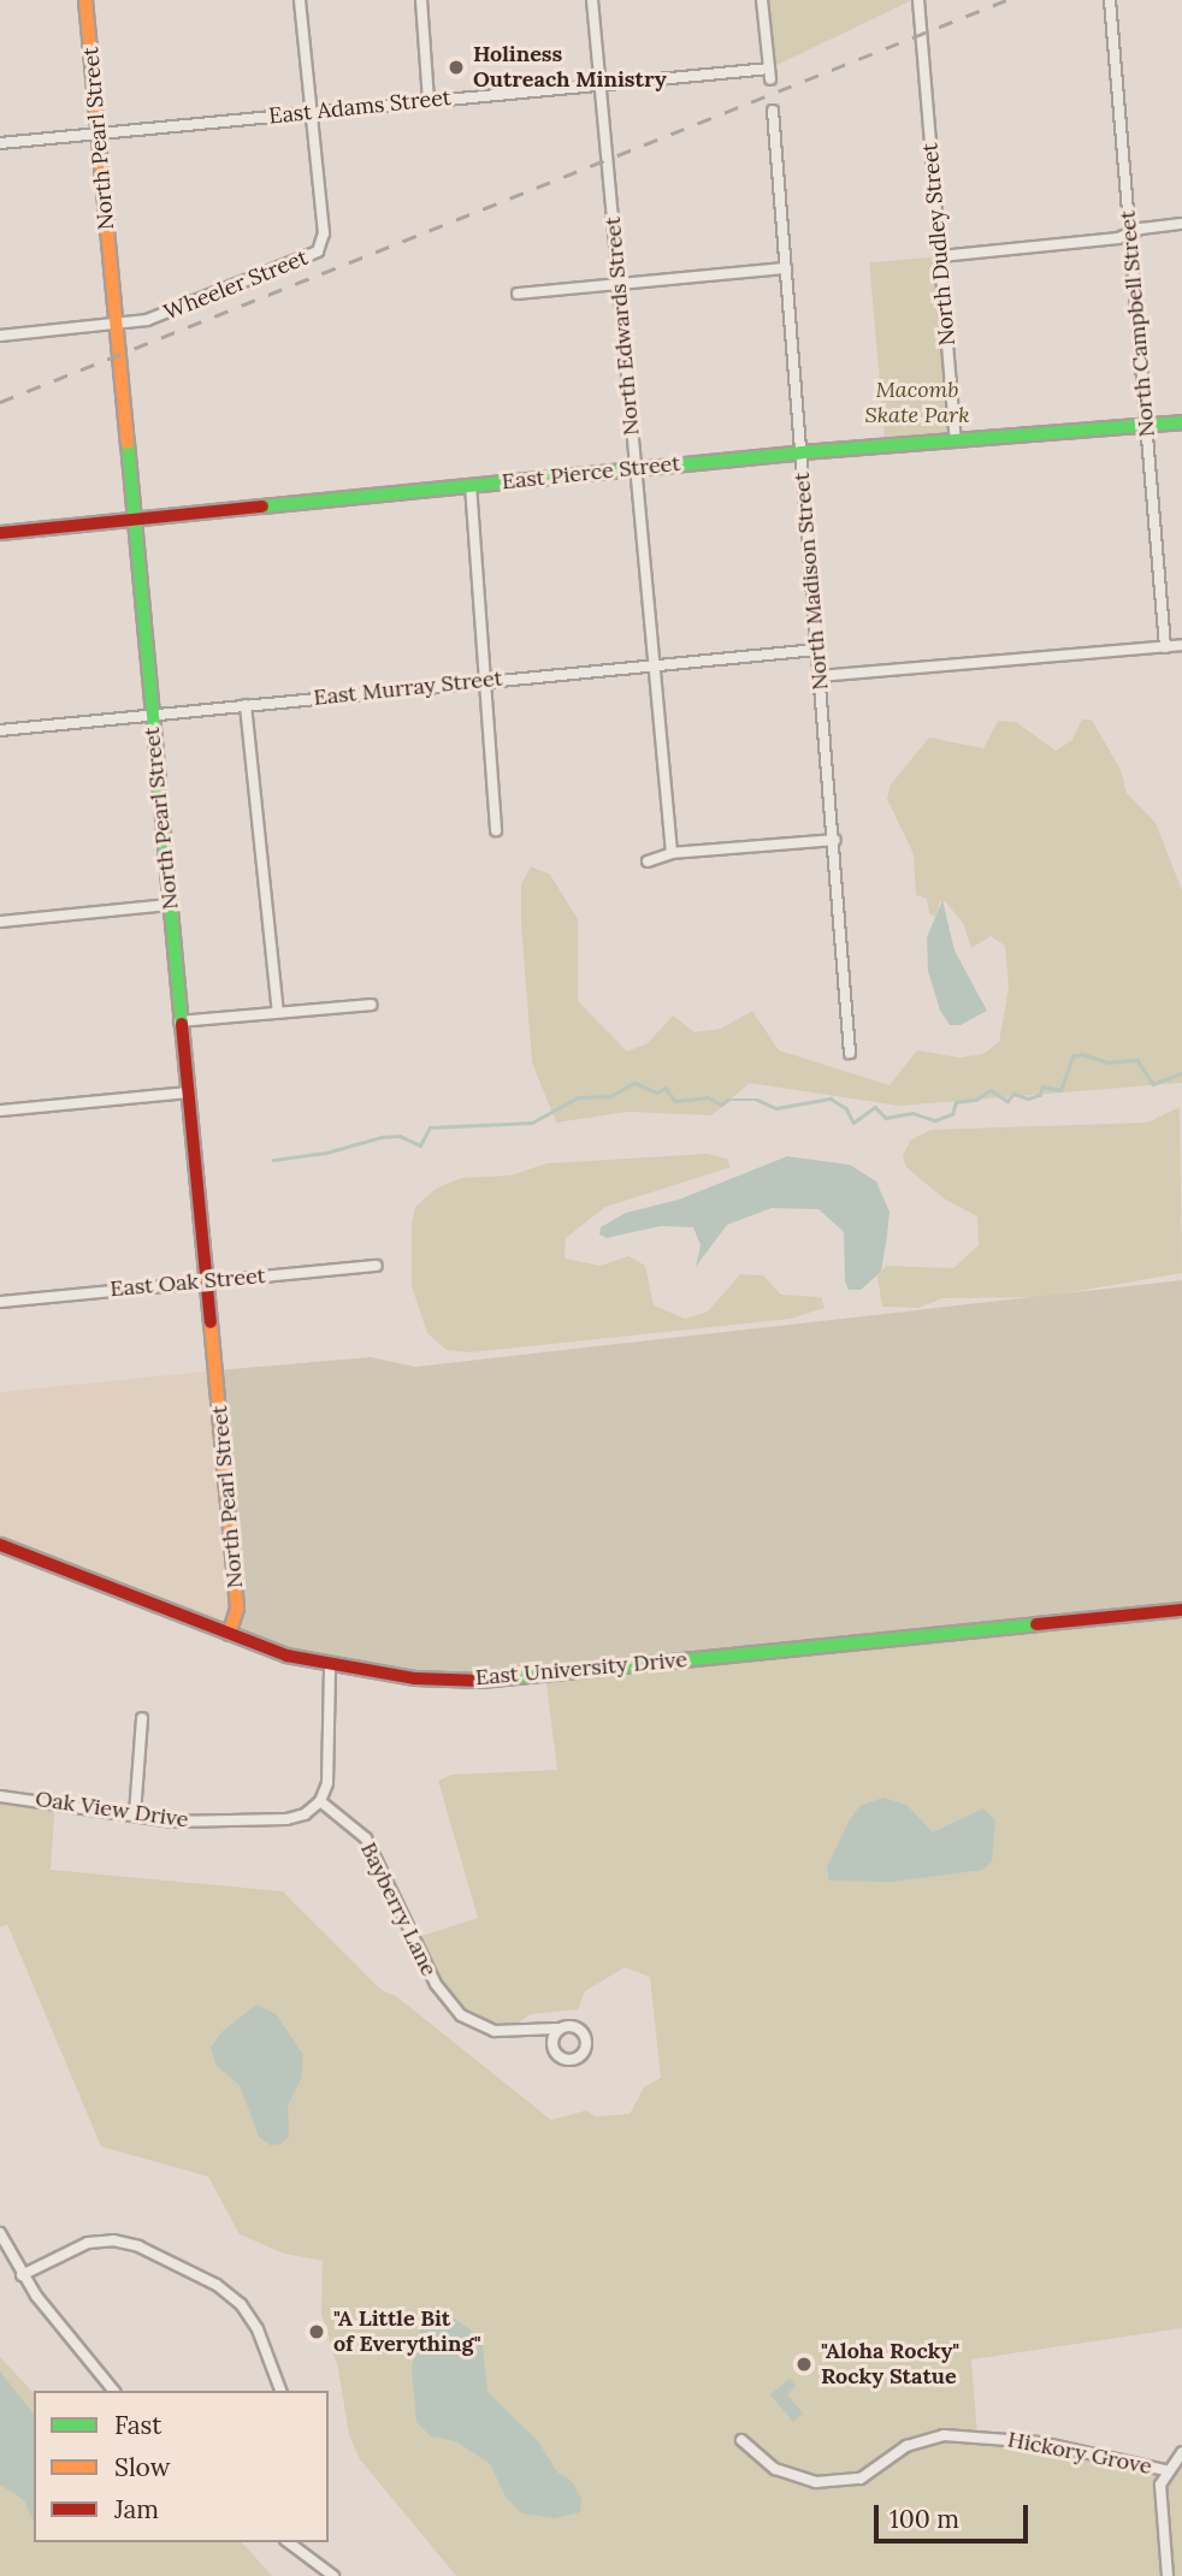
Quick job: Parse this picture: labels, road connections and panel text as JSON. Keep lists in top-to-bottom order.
{
  "streets": {
    "street": [
      "East Adams Street",
      "North Pearl Street",
      "North Dudley Street",
      "Wheeler Street",
      "North Campbell Street",
      "North Edwards Street",
      "East Pierce Street",
      "North Madison Street",
      "East Murray Street",
      "East Oak Street",
      "East University Drive",
      "Oak View Drive",
      "Bayberry Lane",
      "Hickory Grove"
    ]
  },
  "crossings": [
    ["East Adams Street", "North Pearl Street"],
    ["East Adams Street", "Wheeler Street"],
    ["East Adams Street", "North Edwards Street"],
    ["North Pearl Street", "Wheeler Street"],
    ["North Pearl Street", "East Pierce Street"],
    ["North Pearl Street", "East Murray Street"],
    ["North Pearl Street", "East Oak Street"],
    ["North Pearl Street", "East University Drive"],
    ["North Dudley Street", "East Pierce Street"],
    ["North Campbell Street", "East Pierce Street"],
    ["North Edwards Street", "East Pierce Street"],
    ["North Edwards Street", "East Murray Street"],
    ["East Pierce Street", "North Madison Street"],
    ["North Madison Street", "East Murray Street"],
    ["Oak View Drive", "Bayberry Lane"]
  ],
  "parks": ["Macomb Skate Park"],
  "places": ["Holiness Outreach Ministry", "\"A Little Bit of Everything\"", "\"Aloha Rocky\" Rocky Statue"],
  "legend": ["Fast", "Slow", "Jam"],
  "scale_bar": "100 m"
}
